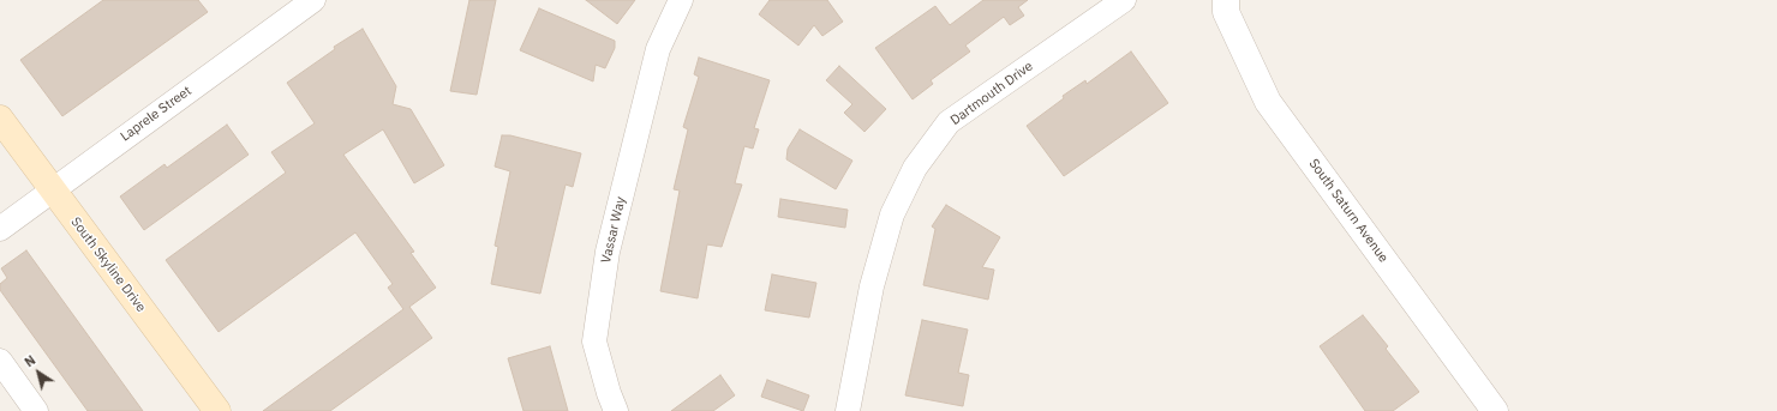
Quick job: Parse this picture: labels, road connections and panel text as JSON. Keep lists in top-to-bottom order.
{
  "streets": {
    "main road": ["South Skyline Drive"],
    "street": [
      "Dartmouth Drive",
      "Laprele Street",
      "South Saturn Avenue",
      "Vassar Way"
    ]
  },
  "crossings": [
    ["Laprele Street", "South Skyline Drive"]
  ],
  "north": "top left"
}
